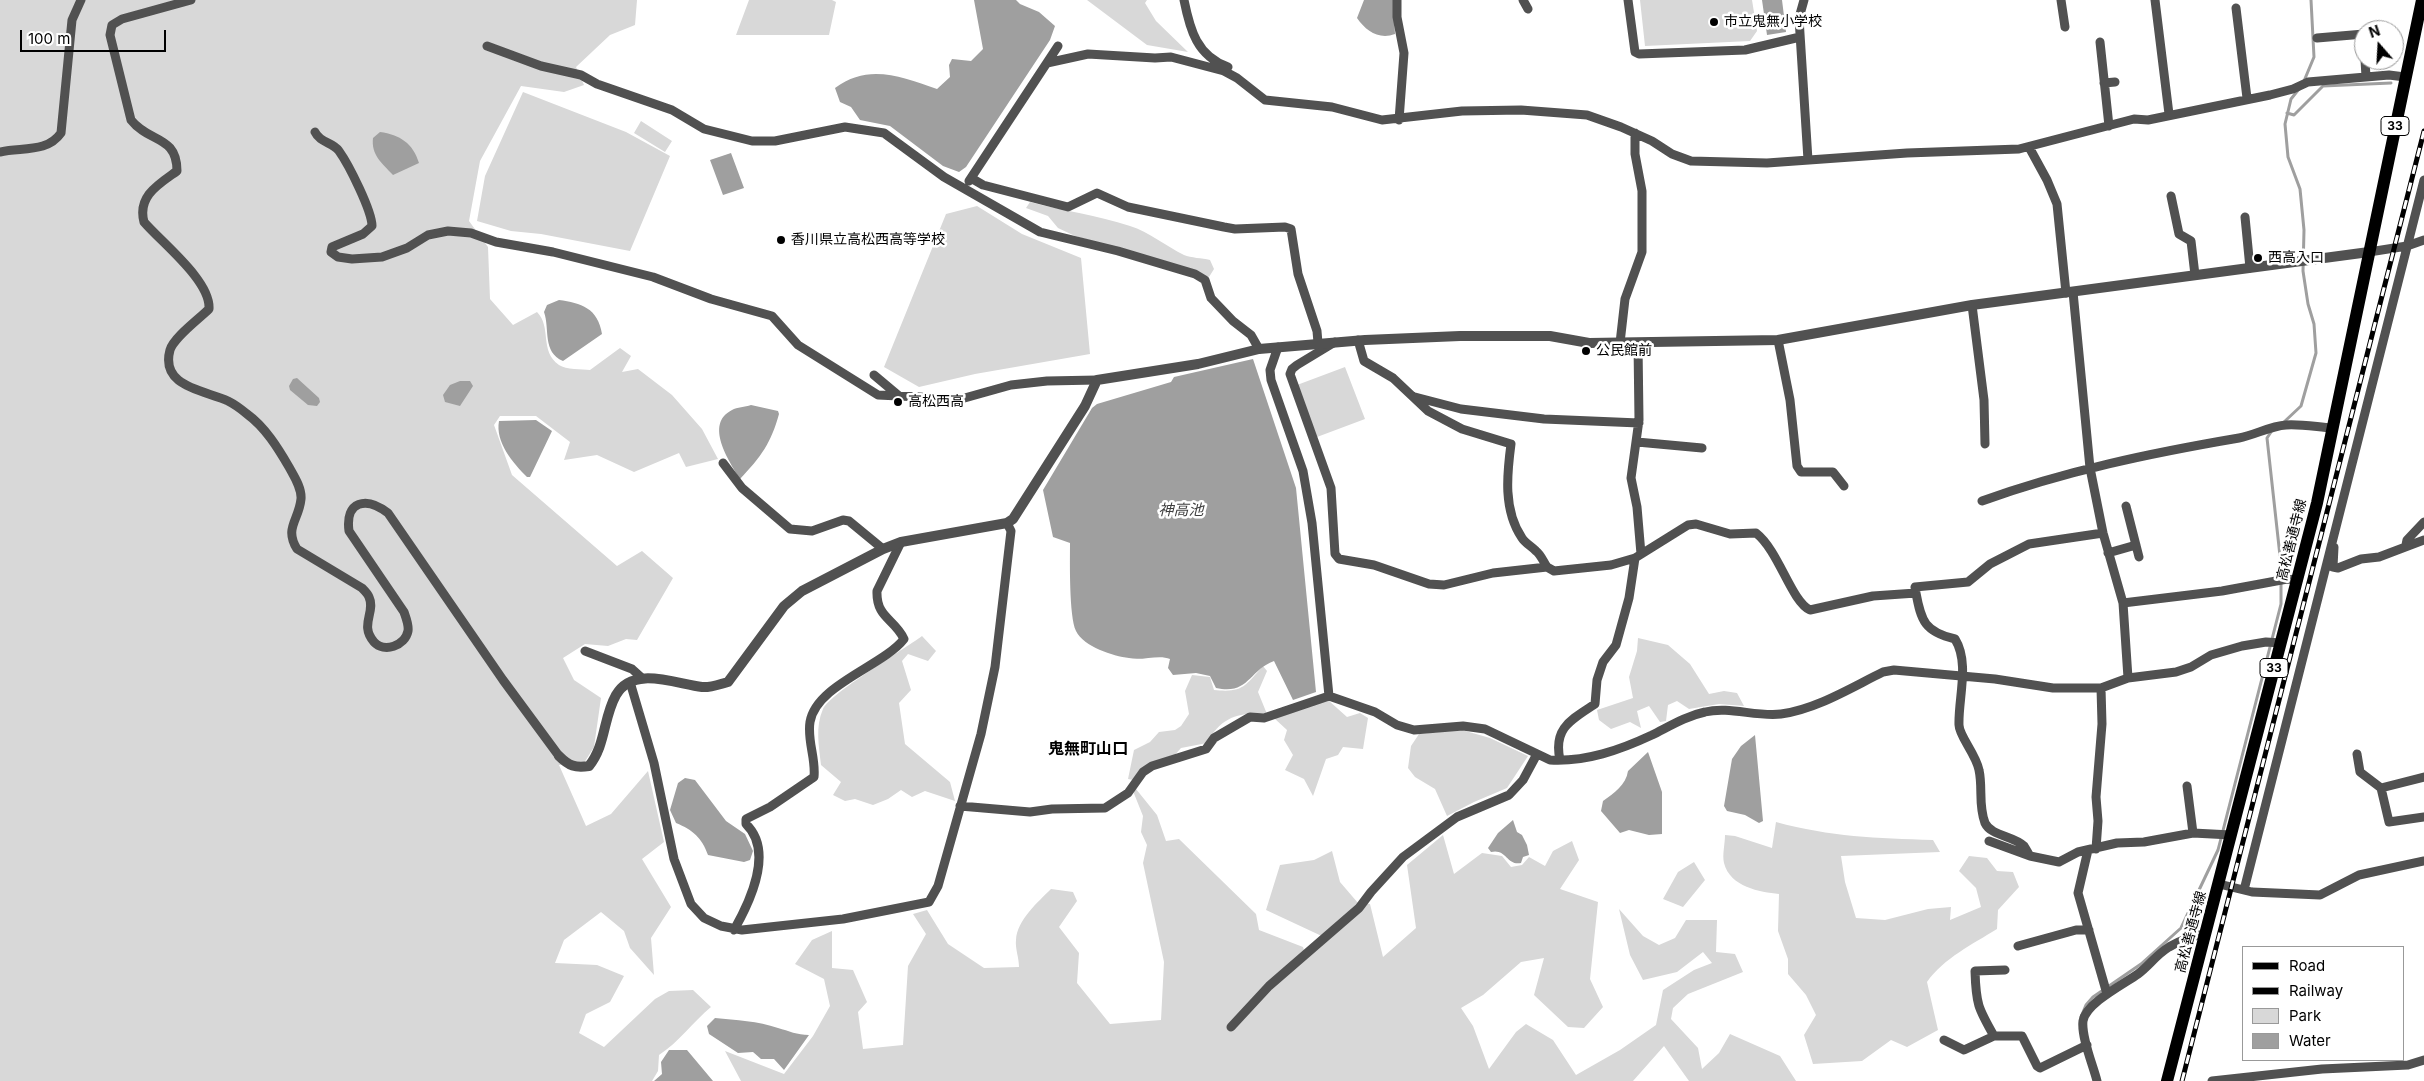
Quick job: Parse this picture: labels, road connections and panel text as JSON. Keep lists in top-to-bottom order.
{
  "streets": {
    "main road": ["33", "高松善通寺線"]
  },
  "districts": ["鬼無町山口"],
  "water": ["神高池"],
  "places": [
    "市立鬼無小学校",
    "香川県立高松西高等学校",
    "西高入口",
    "公民館前",
    "高松西高"
  ],
  "legend": [
    "Road",
    "Railway",
    "Park",
    "Water"
  ],
  "scale_bar": "100 m",
  "north": "top"
}
